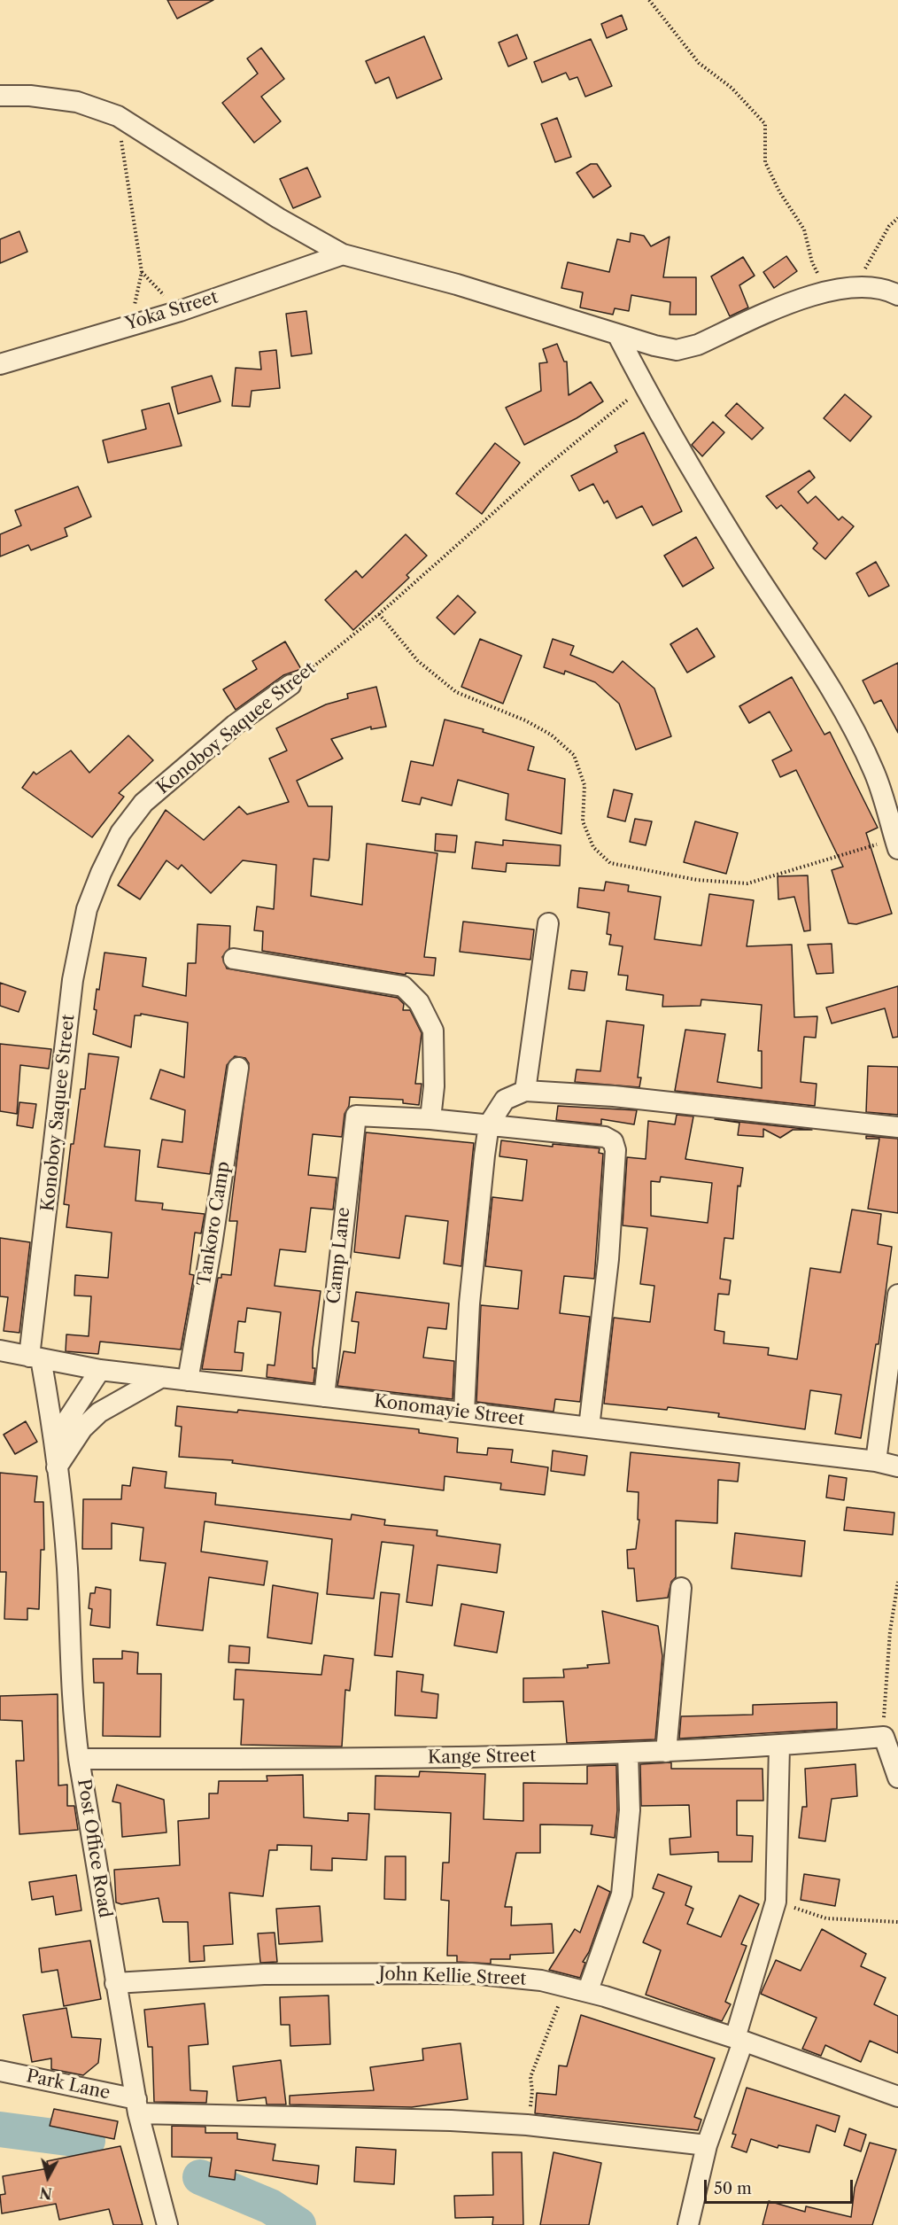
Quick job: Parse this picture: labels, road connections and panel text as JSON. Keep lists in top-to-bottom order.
{
  "streets": {
    "street": [
      "Yoka Street",
      "Konoboy Saquee Street",
      "Tankoro Camp",
      "Camp Lane",
      "Konomayie Street",
      "Kange Street",
      "Post Office Road",
      "John Kellie Street",
      "Park Lane"
    ]
  },
  "crossings": [
    ["Konoboy Saquee Street", "Konomayie Street"],
    ["Konoboy Saquee Street", "Post Office Road"],
    ["Tankoro Camp", "Konomayie Street"],
    ["Camp Lane", "Konomayie Street"],
    ["Konomayie Street", "Post Office Road"],
    ["Kange Street", "Post Office Road"],
    ["Post Office Road", "John Kellie Street"],
    ["Post Office Road", "Park Lane"]
  ],
  "scale_bar": "50 m",
  "north": "bottom"
}
